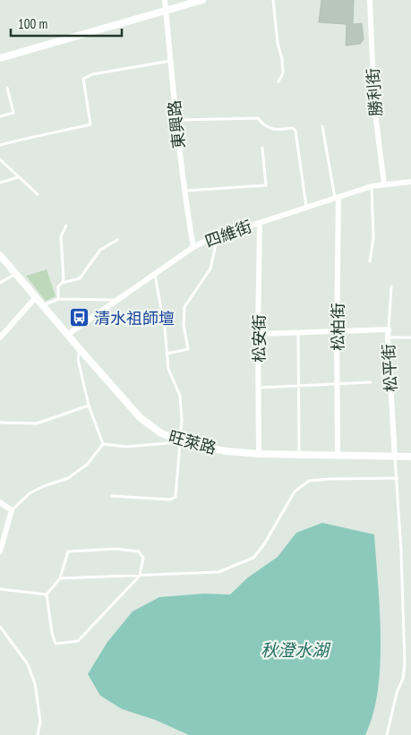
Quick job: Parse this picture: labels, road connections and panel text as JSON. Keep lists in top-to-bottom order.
{
  "streets": {
    "street": [
      "勝利街",
      "東興路",
      "四維街",
      "松柏街",
      "松安街",
      "松平街",
      "旺萊路"
    ]
  },
  "crossings": [
    ["勝利街", "四維街"],
    ["東興路", "四維街"],
    ["四維街", "松柏街"],
    ["四維街", "松安街"],
    ["四維街", "旺萊路"],
    ["松柏街", "松平街"],
    ["松柏街", "旺萊路"],
    ["松安街", "松平街"],
    ["松安街", "旺萊路"],
    ["松平街", "旺萊路"]
  ],
  "water": ["秋澄水湖"],
  "places": {
    "bus stop": ["清水祖師壇"]
  },
  "scale_bar": "100 m"
}
